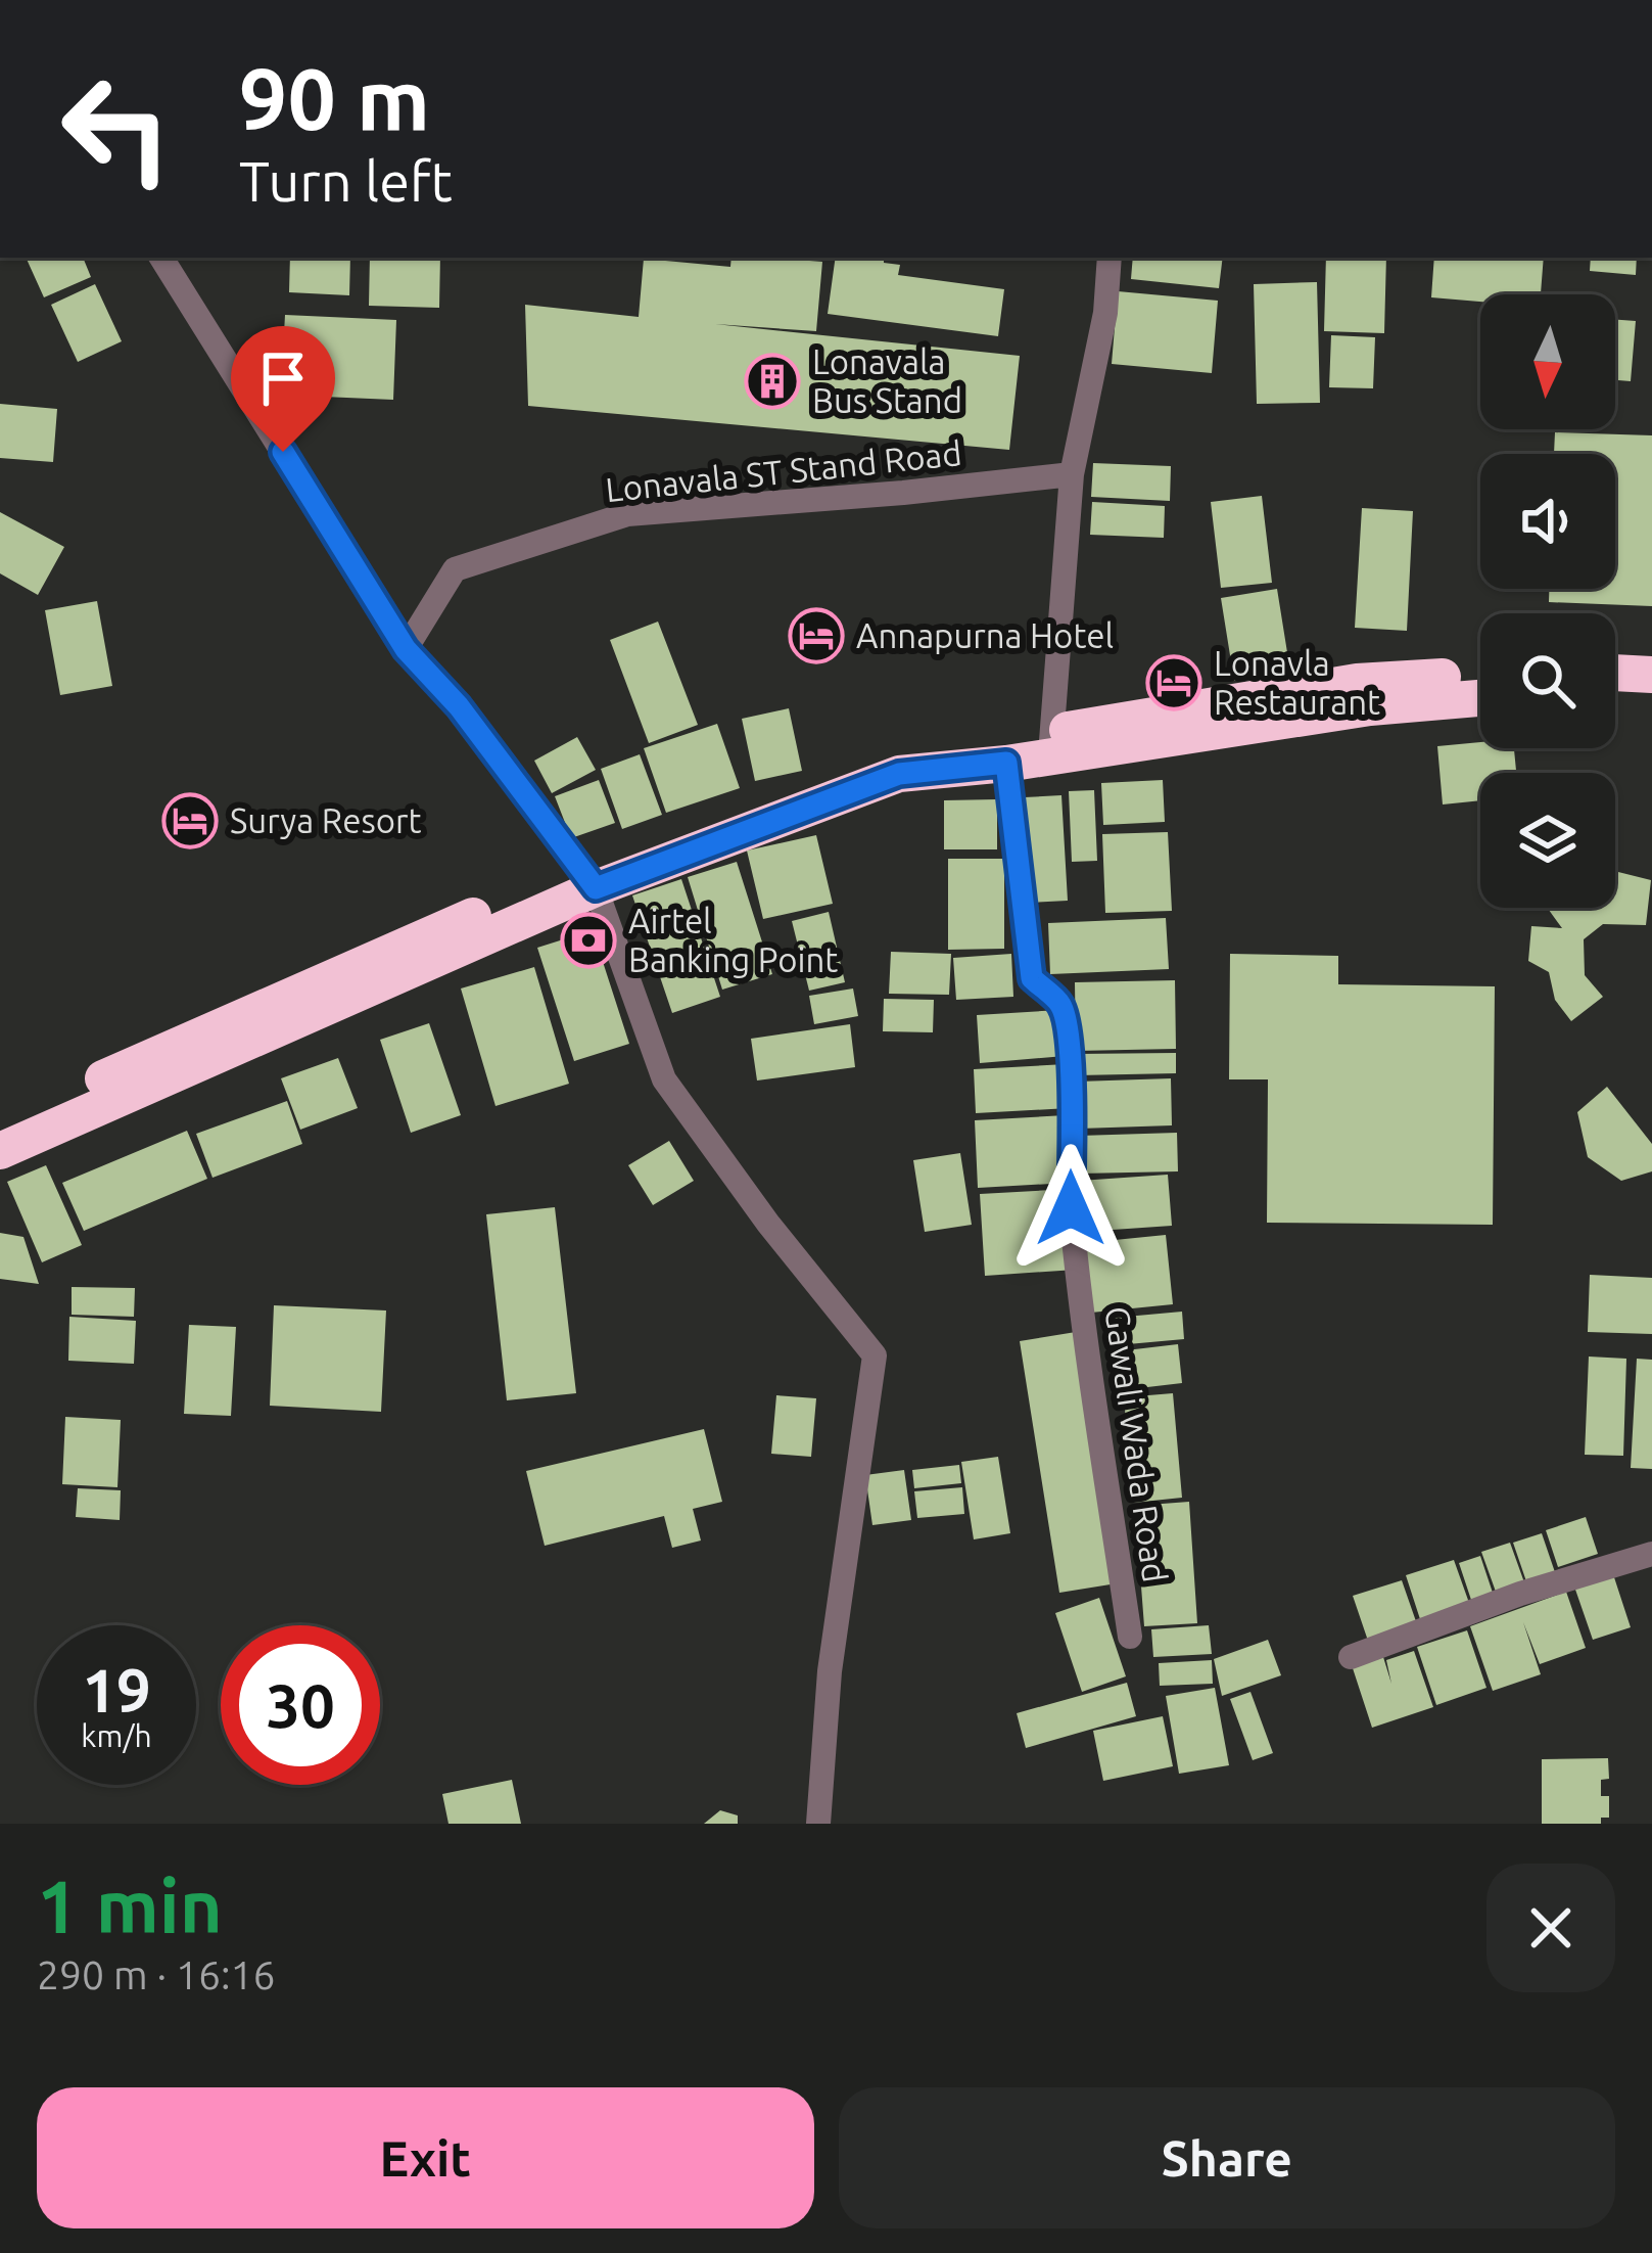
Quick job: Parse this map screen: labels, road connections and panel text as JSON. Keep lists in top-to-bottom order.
{
  "streets": {
    "street": ["Lonavala ST Stand Road", "Gawali Wada Road"]
  },
  "places": {
    "building": ["Lonavala Bus Stand"],
    "hotel": ["Annapurna Hotel", "Lonavla Restaurant", "Surya Resort"],
    "bank": ["Airtel Banking Point"]
  },
  "north": "bottom",
  "page": {
    "turn": ["90 m", "Turn left"],
    "speed": "19 km/h",
    "limit": "30",
    "heading": ["1 min", "290 m · 16:16"],
    "buttons": ["Exit", "Share"]
  }
}
